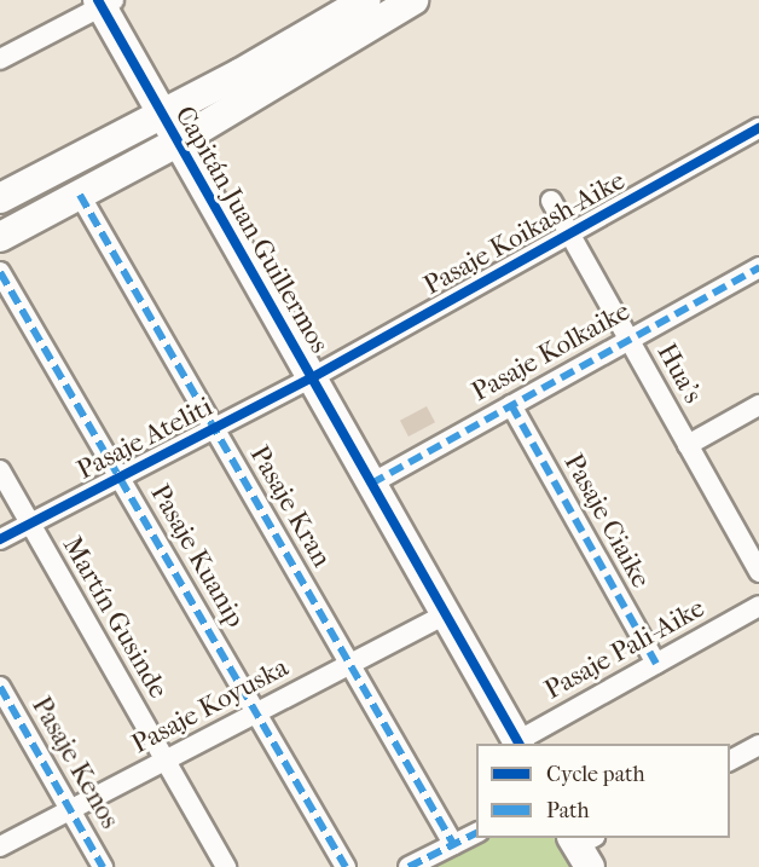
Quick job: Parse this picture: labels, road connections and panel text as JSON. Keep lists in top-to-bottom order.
{
  "streets": {
    "main road": ["Capitán Juan Guillermos"],
    "street": [
      "Pasaje Koikash-Aike",
      "Pasaje Kolkaike",
      "Hua's",
      "Pasaje Ateliti",
      "Pasaje Kran",
      "Pasaje Ciaike",
      "Pasaje Kuanip",
      "Martín Gusinde",
      "Pasaje Pali-Aike",
      "Pasaje Koyuska",
      "Pasaje Kenos"
    ]
  },
  "crossings": [
    ["Capitán Juan Guillermos", "Pasaje Koikash-Aike"],
    ["Capitán Juan Guillermos", "Pasaje Kolkaike"],
    ["Capitán Juan Guillermos", "Pasaje Ateliti"],
    ["Capitán Juan Guillermos", "Pasaje Pali-Aike"],
    ["Capitán Juan Guillermos", "Pasaje Koyuska"],
    ["Pasaje Koikash-Aike", "Hua's"],
    ["Pasaje Koikash-Aike", "Pasaje Ateliti"],
    ["Pasaje Kolkaike", "Hua's"],
    ["Pasaje Kolkaike", "Pasaje Ciaike"],
    ["Pasaje Ateliti", "Pasaje Kran"],
    ["Pasaje Ateliti", "Pasaje Kuanip"],
    ["Pasaje Ateliti", "Martín Gusinde"],
    ["Pasaje Kran", "Pasaje Koyuska"],
    ["Pasaje Ciaike", "Pasaje Pali-Aike"],
    ["Pasaje Kuanip", "Pasaje Koyuska"],
    ["Martín Gusinde", "Pasaje Koyuska"],
    ["Pasaje Koyuska", "Pasaje Kenos"]
  ],
  "legend": ["Cycle path", "Path"]
}
